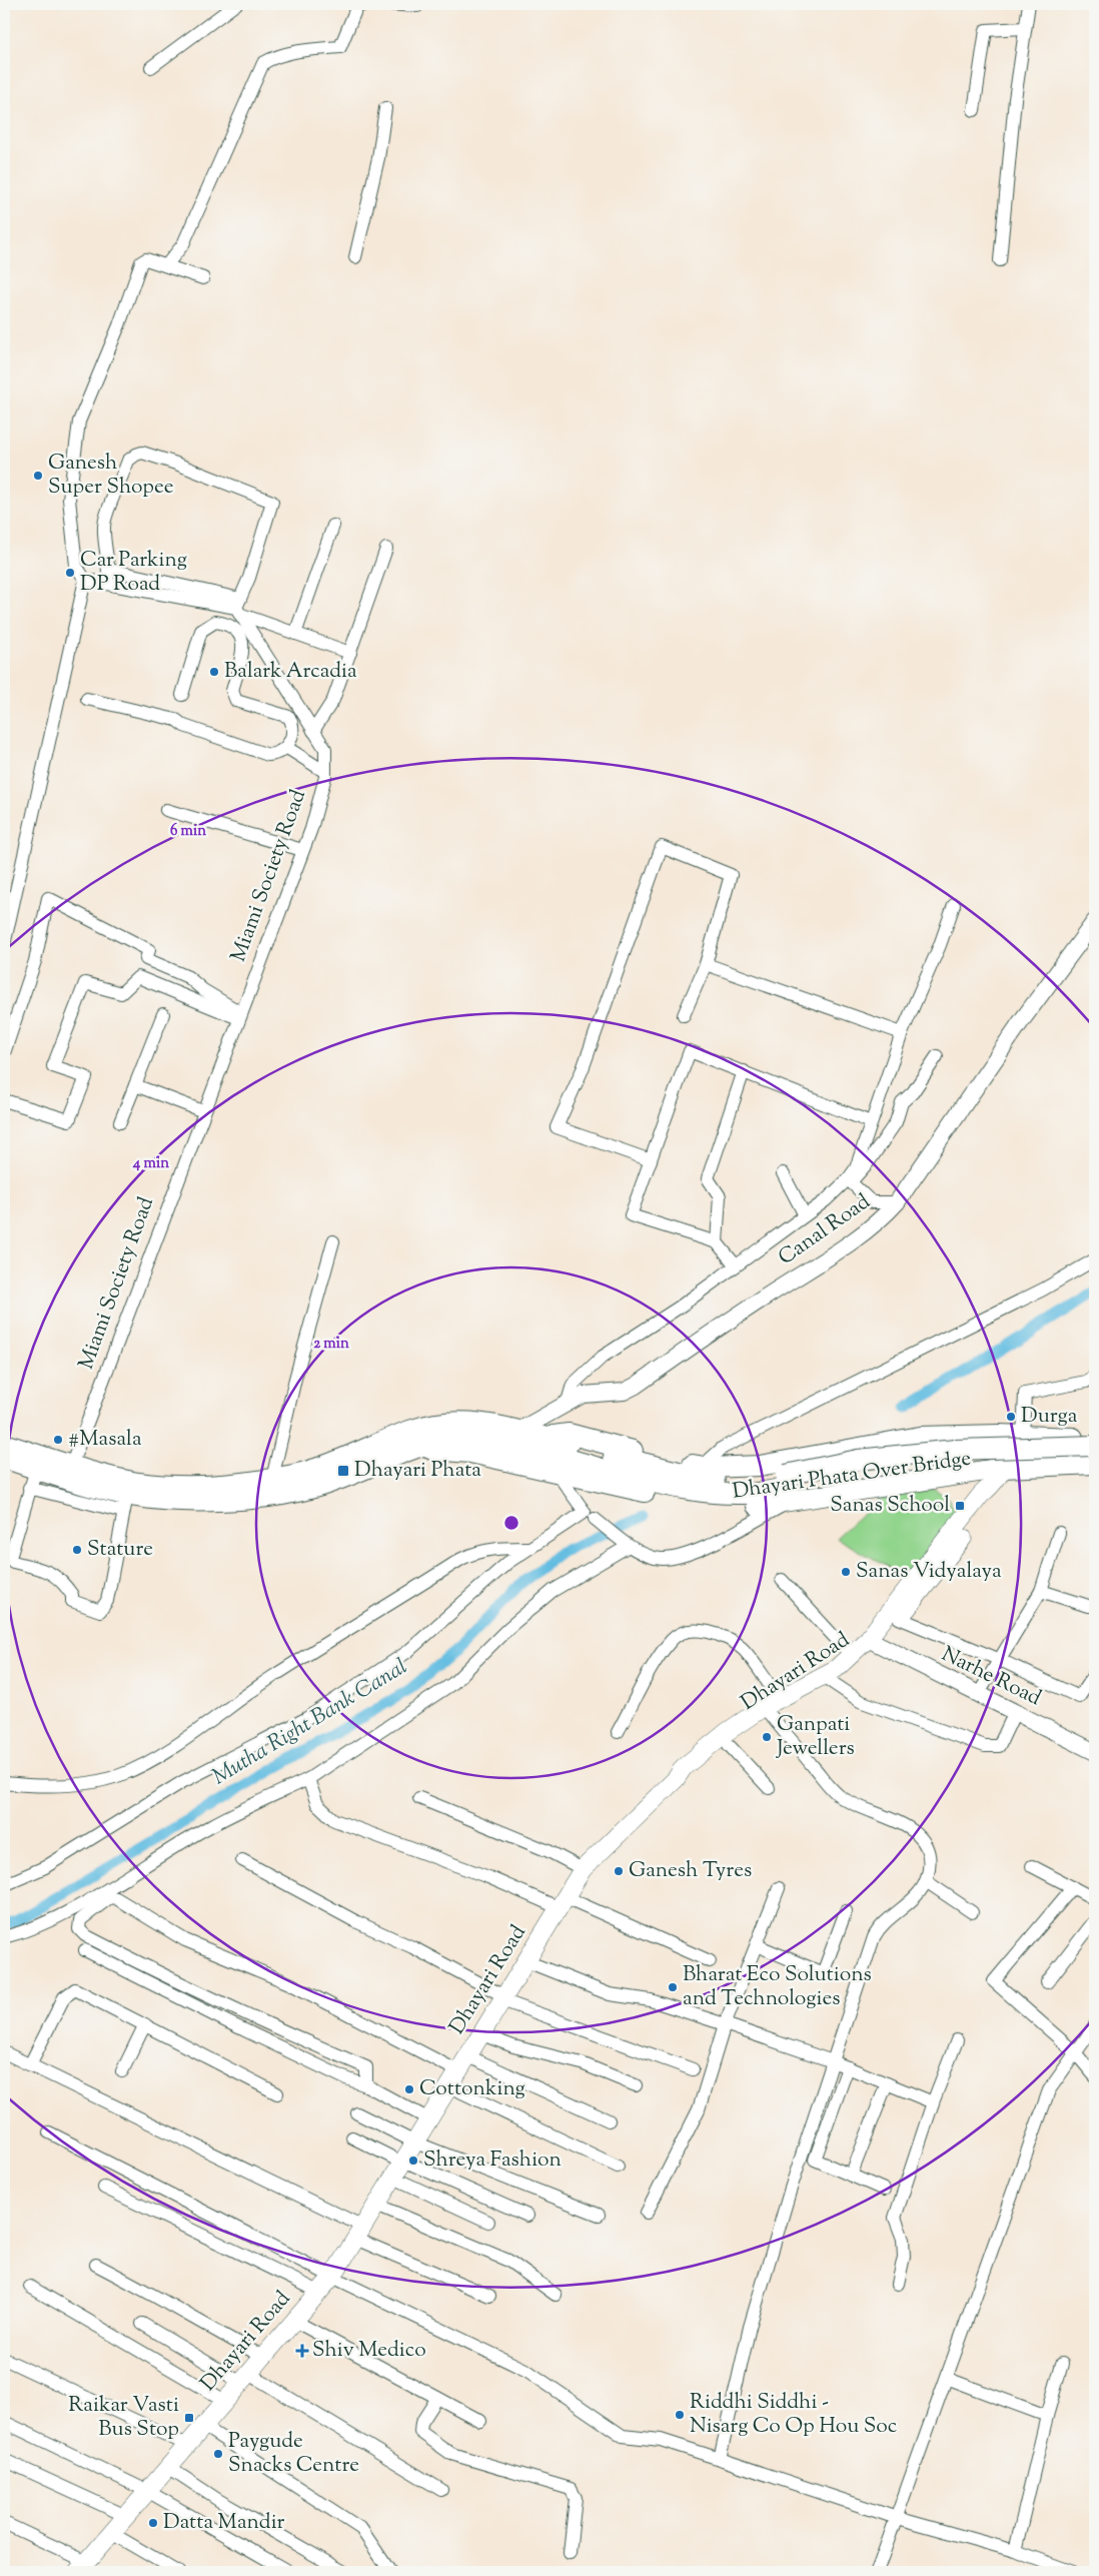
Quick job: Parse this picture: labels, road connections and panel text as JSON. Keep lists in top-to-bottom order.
{
  "streets": {
    "main road": ["Dhayari Phata Over Bridge", "Dhayari Road"],
    "street": ["Miami Society Road", "Canal Road", "Narhe Road"]
  },
  "crossings": [
    ["Miami Society Road", "Dhayari Phata Over Bridge"],
    ["Canal Road", "Dhayari Phata Over Bridge"],
    ["Dhayari Road", "Narhe Road"]
  ],
  "water": ["Mutha Right Bank Canal"],
  "places": {
    "other": [
      "Ganesh Super Shopee",
      "Car Parking DP Road",
      "Balark Arcadia",
      "Durga",
      "#Masala",
      "Stature",
      "Sanas Vidyalaya",
      "Ganpati Jewellers",
      "Ganesh Tyres",
      "Bharat Eco Solutions and Technologies",
      "Cottonking",
      "Shreya Fashion",
      "Riddhi Siddhi - Nisarg Co Op Hou Soc",
      "Paygude Snacks Centre",
      "Datta Mandir"
    ],
    "transit": ["Dhayari Phata", "Sanas School", "Raikar Vasti Bus Stop"],
    "health": ["Shiv Medico"]
  },
  "rings": ["6 min", "4 min", "2 min"]
}
